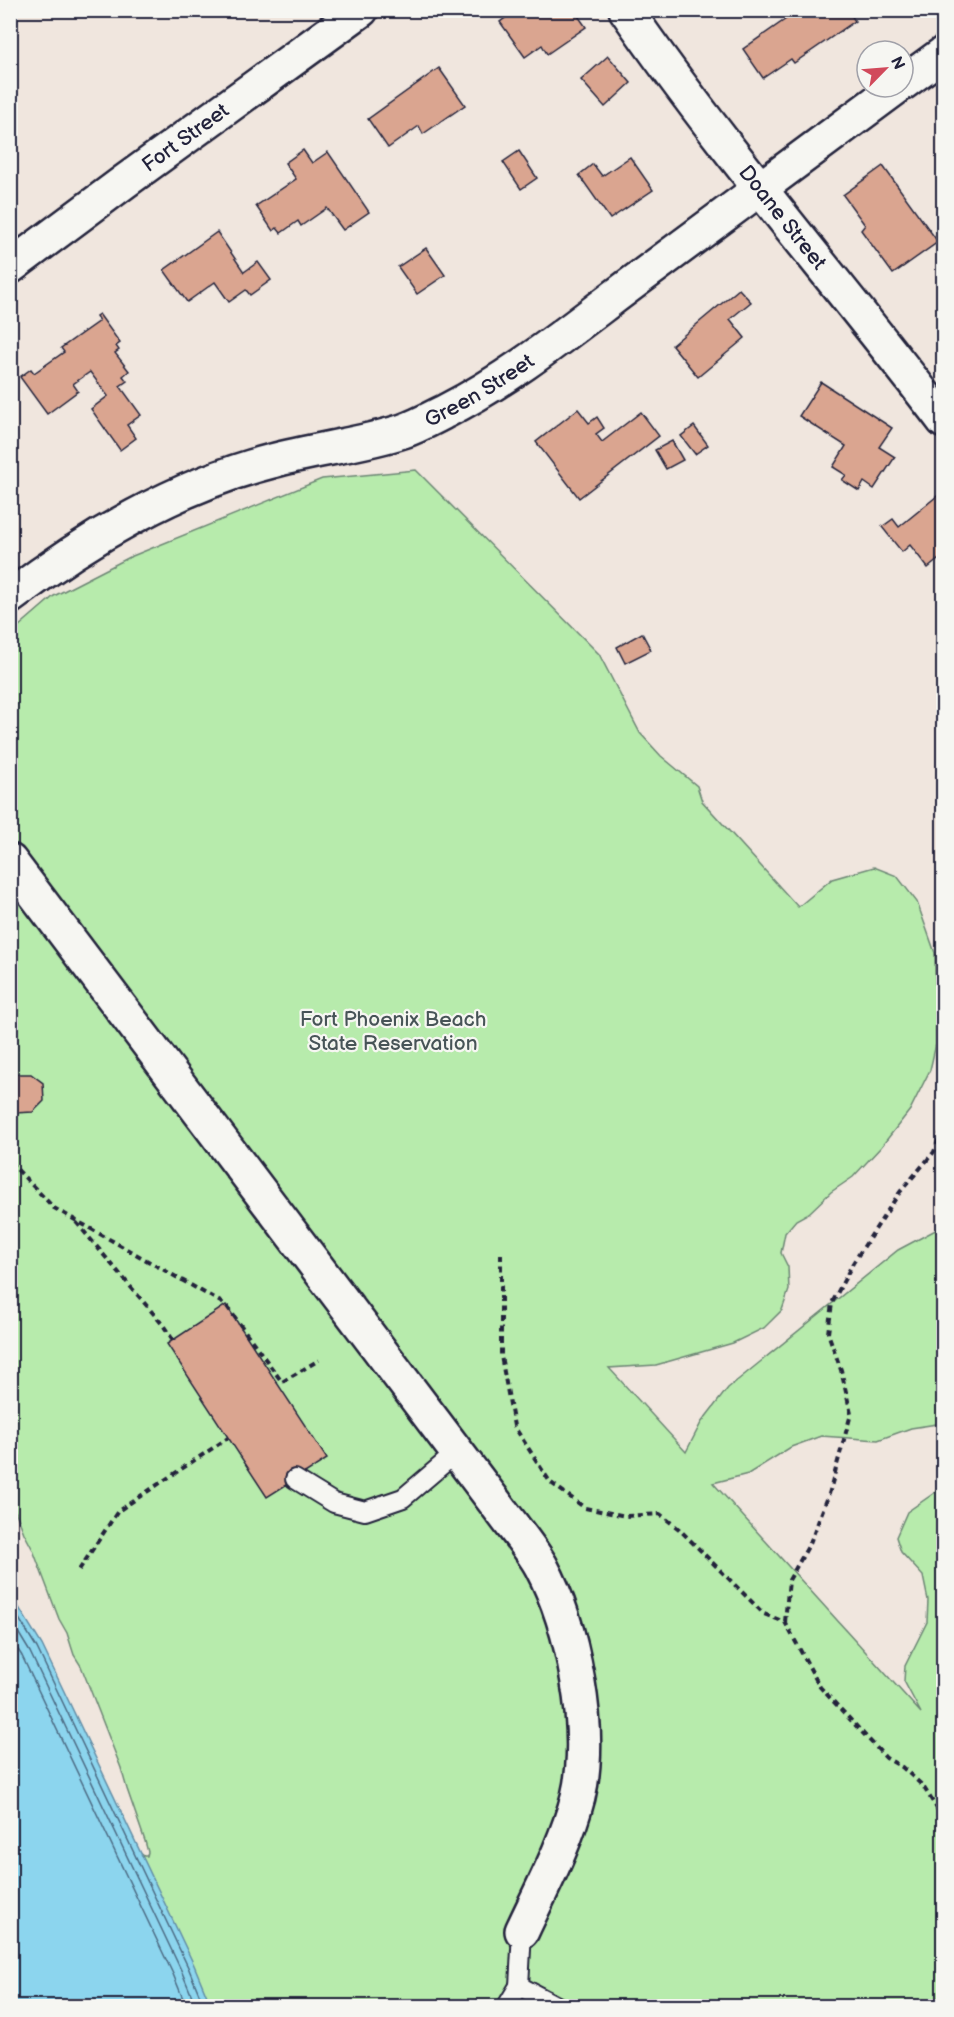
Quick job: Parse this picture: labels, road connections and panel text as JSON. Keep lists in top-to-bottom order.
{
  "streets": {
    "street": ["Fort Street", "Doane Street", "Green Street"]
  },
  "crossings": [
    ["Doane Street", "Green Street"]
  ],
  "parks": ["Fort Phoenix Beach State Reservation"],
  "north": "top right"
}
